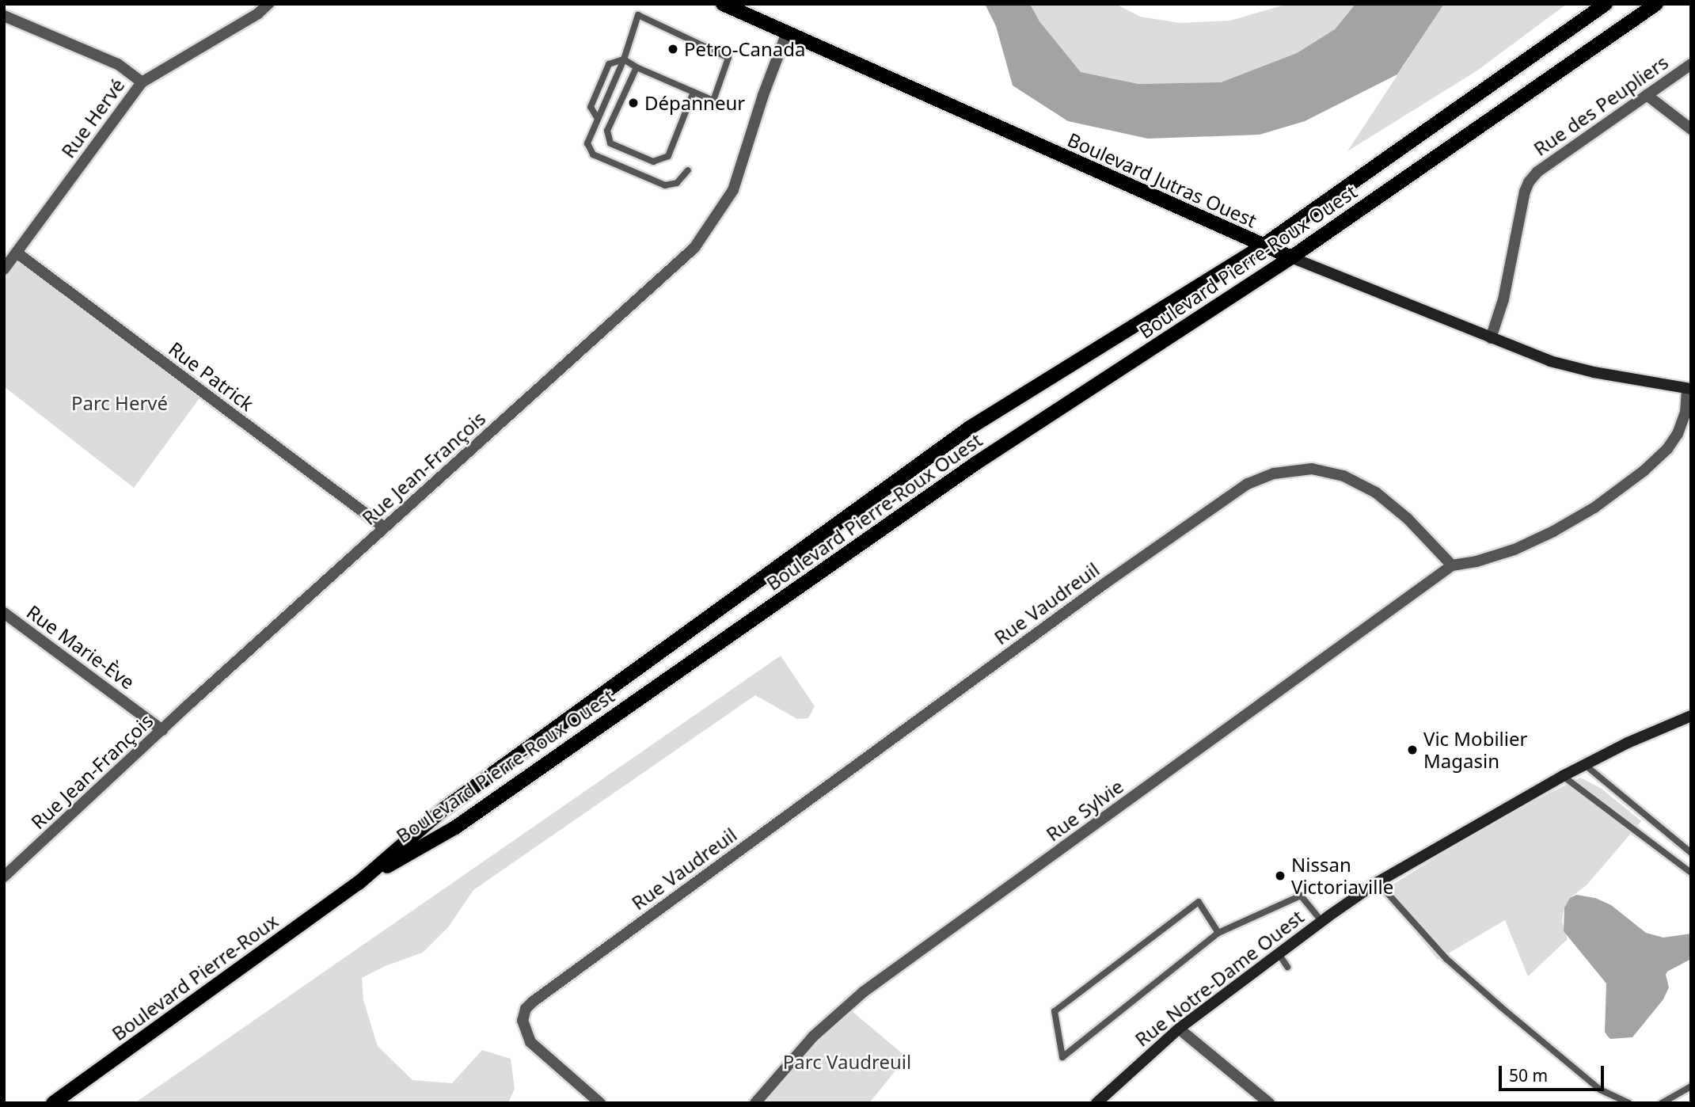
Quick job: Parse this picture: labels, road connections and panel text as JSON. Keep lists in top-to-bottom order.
{
  "streets": {
    "main road": ["Boulevard Jutras Ouest", "Boulevard Pierre-Roux Ouest", "Boulevard Pierre-Roux"],
    "street": [
      "Rue des Peupliers",
      "Rue Hervé",
      "Rue Patrick",
      "Rue Jean-François",
      "Rue Vaudreuil",
      "Rue Marie-Ève",
      "Rue Sylvie",
      "Rue Notre-Dame Ouest"
    ]
  },
  "crossings": [
    ["Rue des Peupliers", "Boulevard Jutras Ouest"],
    ["Rue Hervé", "Rue Patrick"],
    ["Boulevard Jutras Ouest", "Boulevard Pierre-Roux Ouest"],
    ["Boulevard Jutras Ouest", "Rue Jean-François"],
    ["Boulevard Pierre-Roux Ouest", "Boulevard Pierre-Roux"],
    ["Rue Patrick", "Rue Jean-François"],
    ["Rue Jean-François", "Rue Marie-Ève"],
    ["Rue Vaudreuil", "Rue Sylvie"]
  ],
  "parks": ["Parc Hervé", "Parc Vaudreuil"],
  "places": [
    "Petro-Canada",
    "Dépanneur",
    "Vic Mobilier Magasin",
    "Nissan Victoriaville"
  ],
  "scale_bar": "50 m"
}
